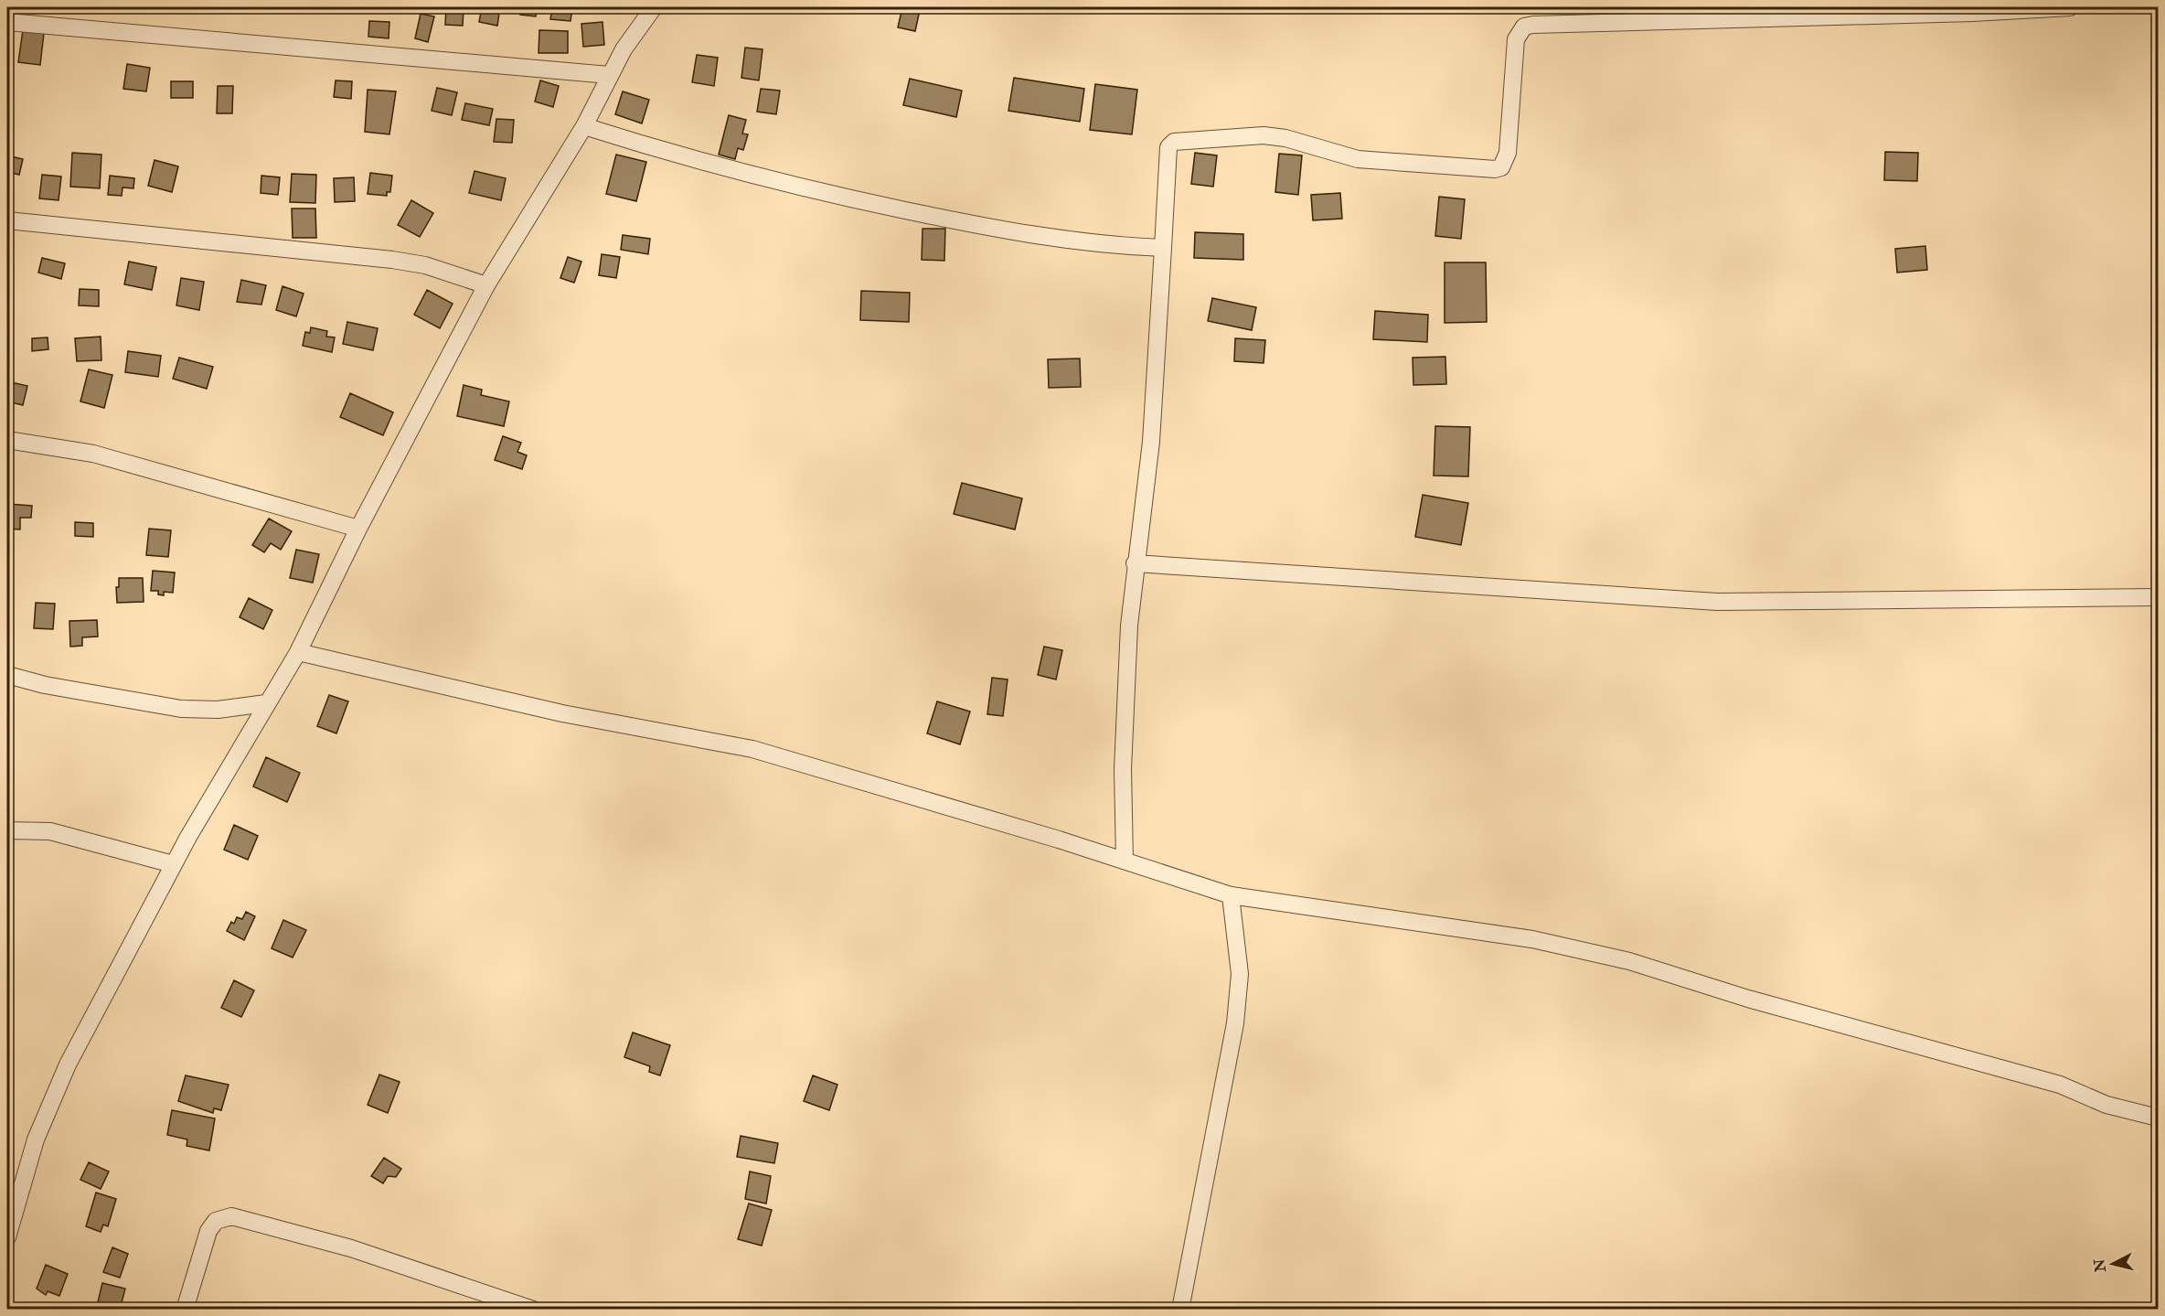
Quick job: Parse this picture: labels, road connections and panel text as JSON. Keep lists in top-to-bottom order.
{
  "north": "left"
}
